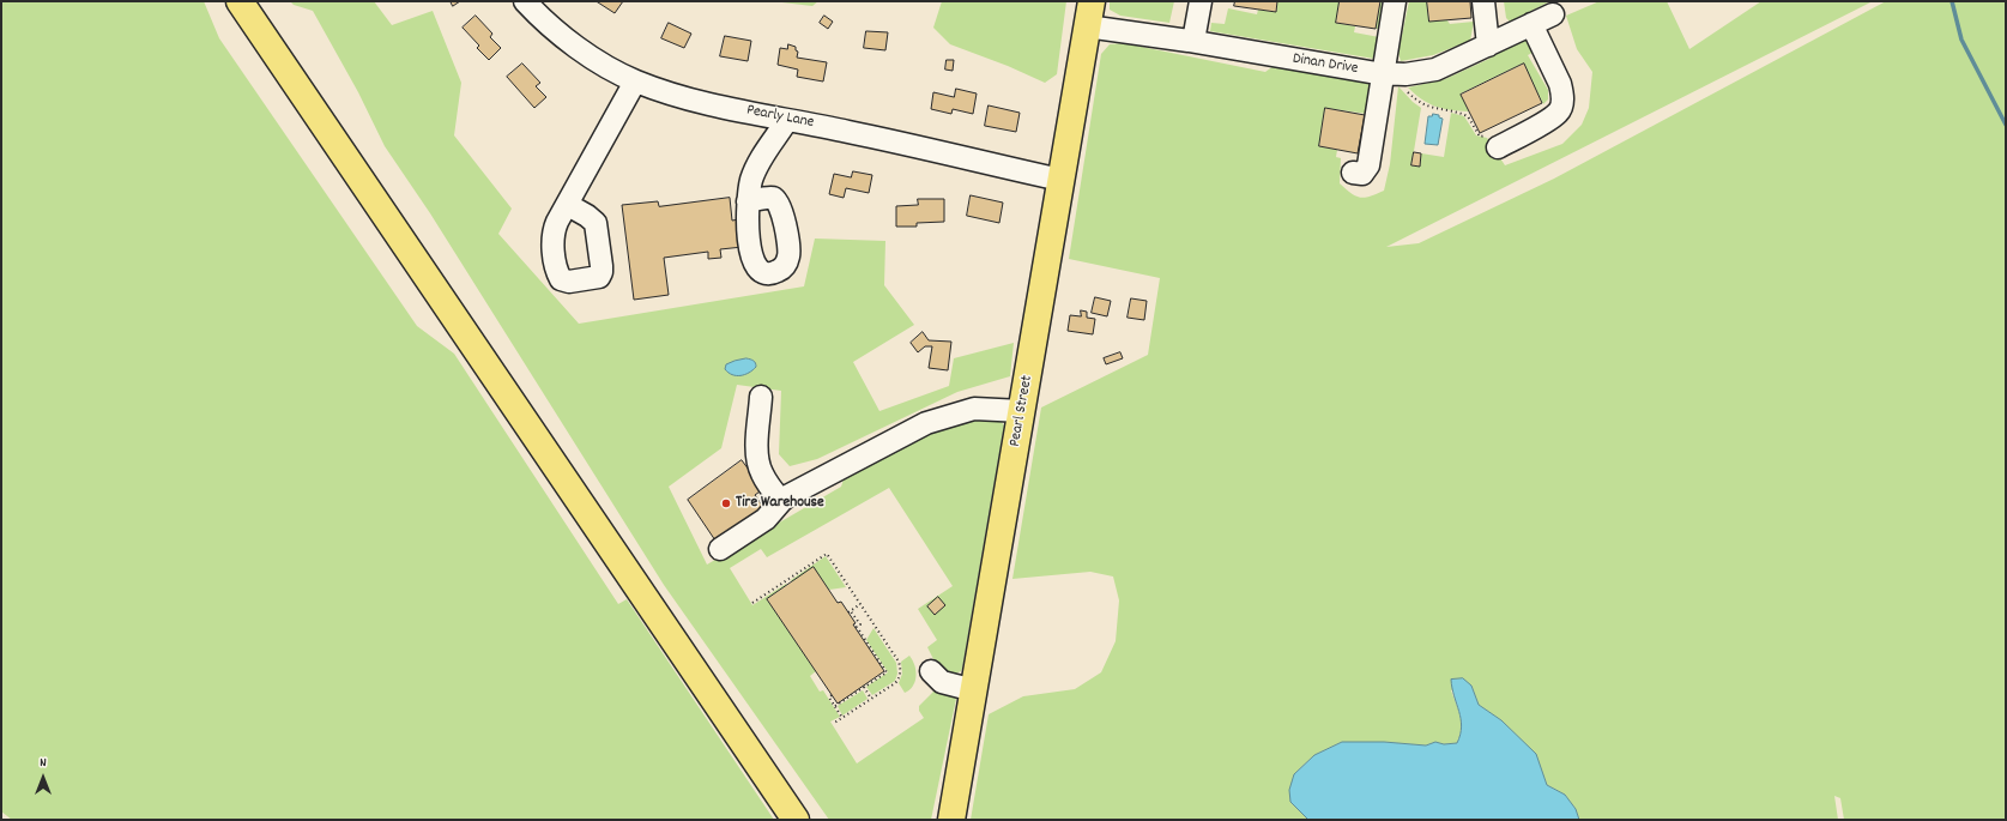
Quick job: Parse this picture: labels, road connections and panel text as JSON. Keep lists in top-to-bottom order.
{
  "streets": {
    "main road": ["Pearl Street"],
    "street": ["Dinan Drive", "Pearly Lane"]
  },
  "crossings": [
    ["Dinan Drive", "Pearl Street"],
    ["Pearly Lane", "Pearl Street"]
  ],
  "places": ["Tire Warehouse"],
  "north": "top"
}
